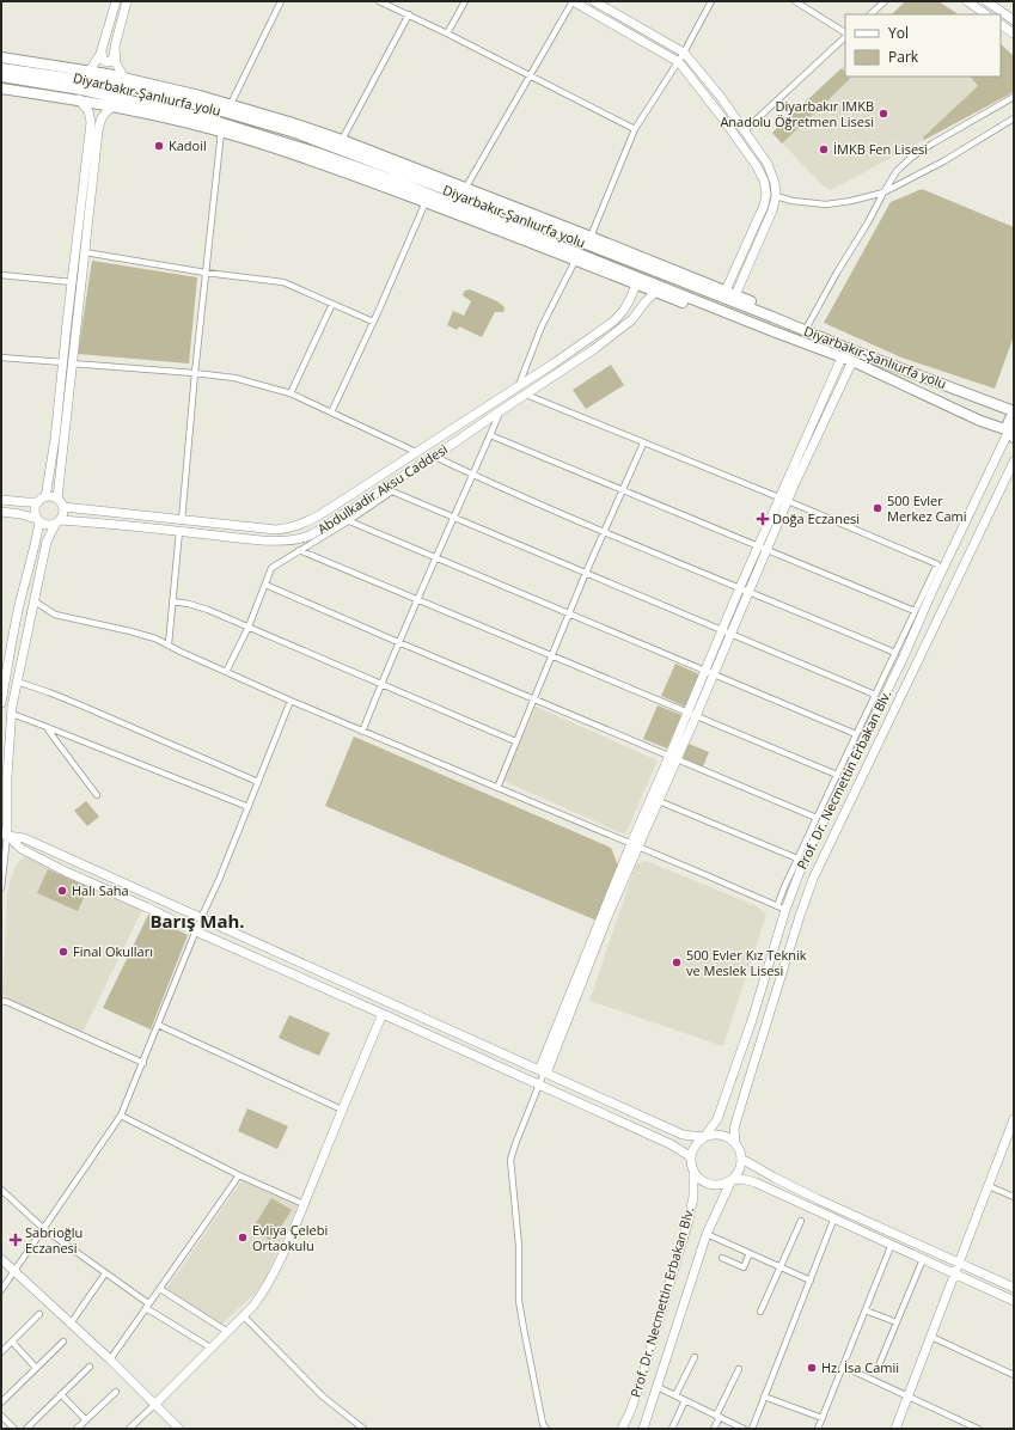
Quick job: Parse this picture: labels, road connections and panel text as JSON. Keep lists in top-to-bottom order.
{
  "streets": {
    "highway": ["Diyarbakır-Şanlıurfa yolu"],
    "main road": ["Abdulkadir Aksu Caddesi", "Prof. Dr. Necmettin Erbakan Blv."]
  },
  "crossings": [
    ["Diyarbakır-Şanlıurfa yolu", "Prof. Dr. Necmettin Erbakan Blv."]
  ],
  "districts": ["Barış Mah."],
  "places": {
    "other": [
      "Diyarbakır IMKB Anadolu Öğretmen Lisesi",
      "Kadoil",
      "İMKB Fen Lisesi",
      "500 Evler Merkez Cami",
      "Halı Saha",
      "Final Okulları",
      "500 Evler Kız Teknik ve Meslek Lisesi",
      "Evliya Çelebi Ortaokulu",
      "Hz. İsa Camii"
    ],
    "health": ["Doğa Eczanesi", "Sabrioğlu Eczanesi"]
  },
  "legend": ["Yol", "Park"]
}
